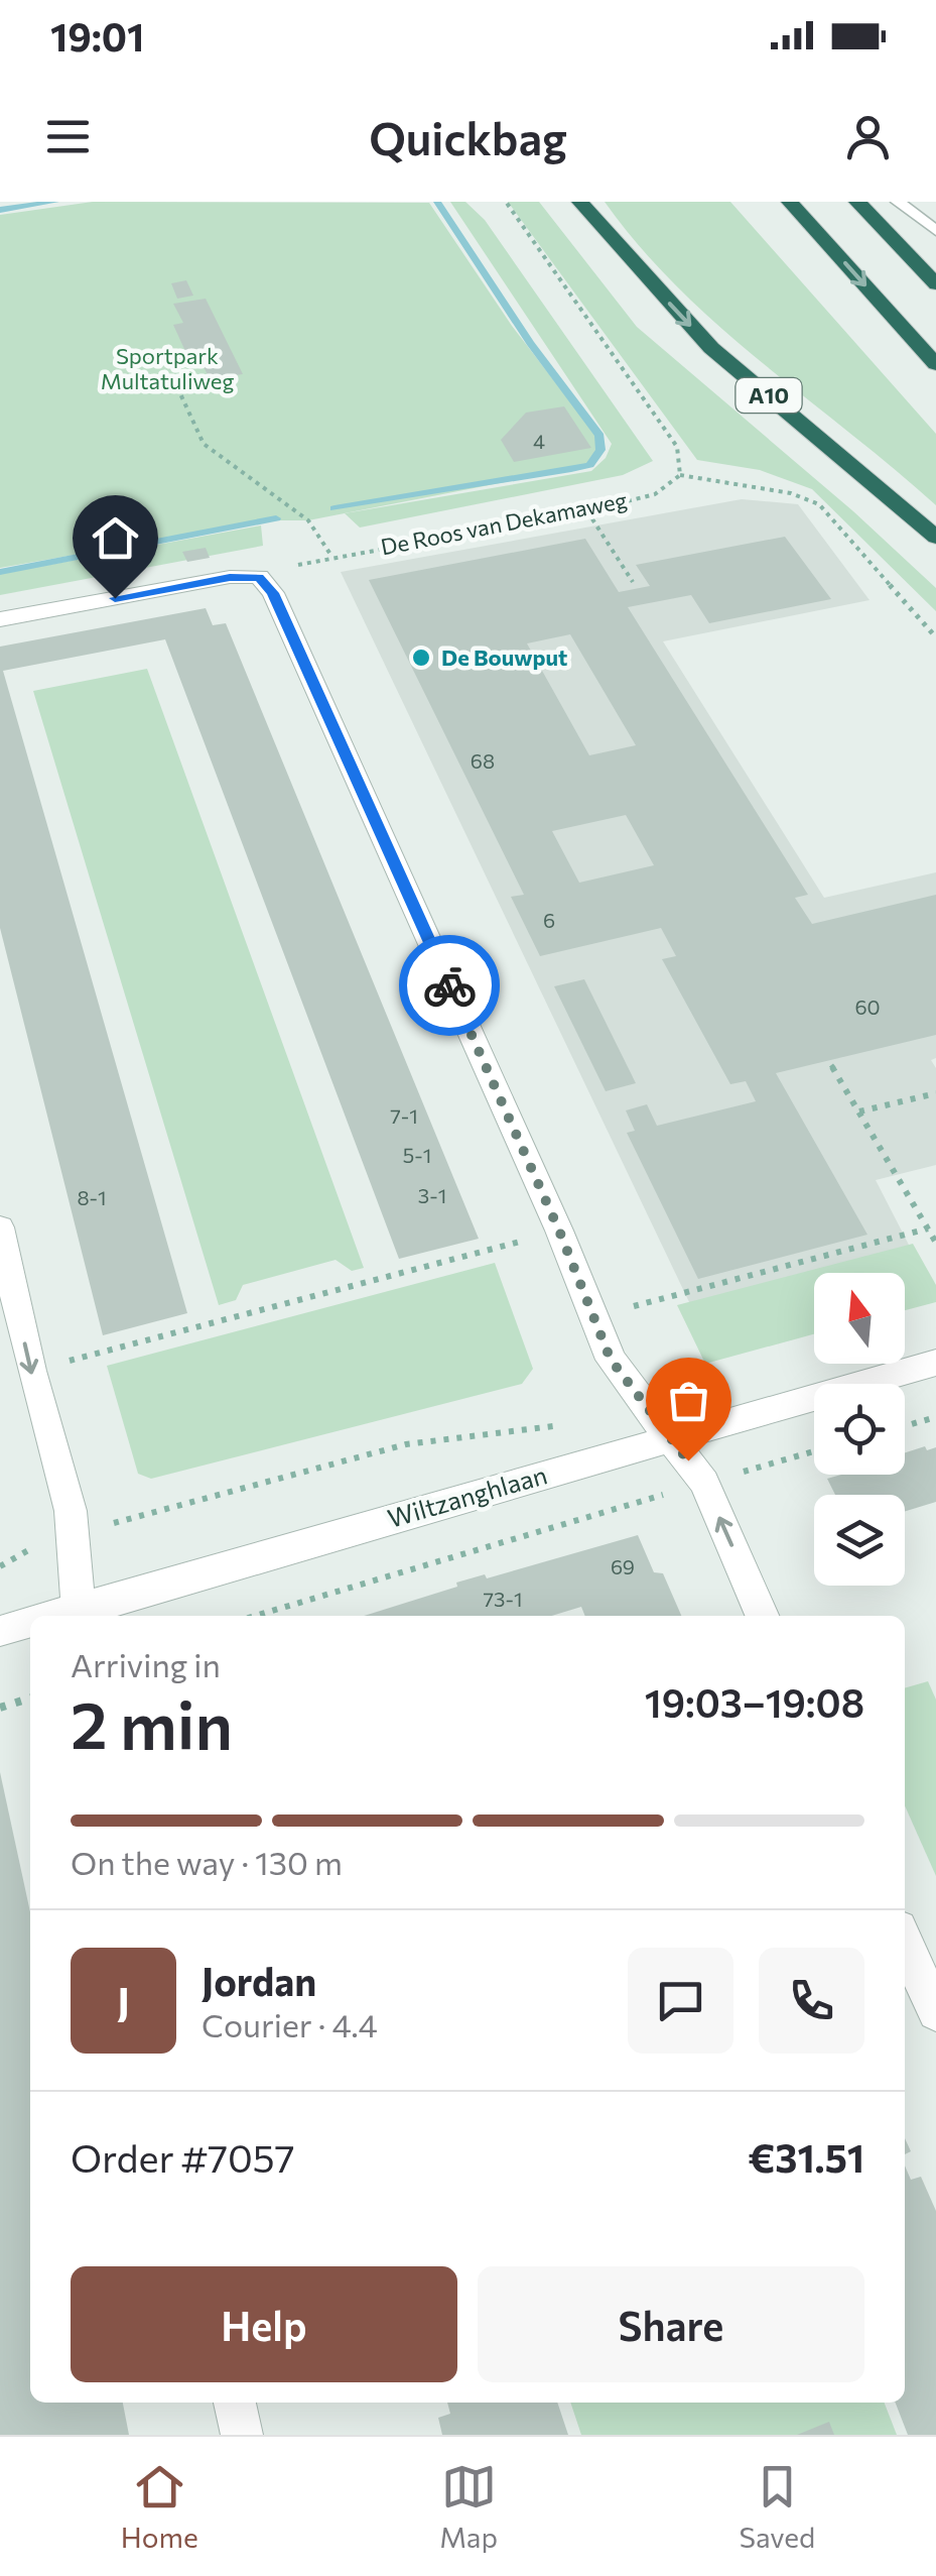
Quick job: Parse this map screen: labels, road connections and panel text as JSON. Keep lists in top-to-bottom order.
{
  "streets": {
    "highway": ["A10"],
    "street": ["Wiltzanghlaan"],
    "path": ["De Roos van Dekamaweg"]
  },
  "parks": ["Sportpark Multatuliweg"],
  "places": ["De Bouwput"],
  "house_numbers": [
    "4",
    "68",
    "6",
    "60",
    "7-1",
    "5-1",
    "3-1",
    "8-1",
    "69",
    "73-1"
  ],
  "north": "top",
  "page": {
    "status": "19:01",
    "header": "Quickbag",
    "heading": ["2 min", "Arriving in", "19:03–19:08"],
    "panel": [
      "Jordan",
      "Courier · 4.4",
      "Order #7057",
      "€31.51"
    ],
    "bar": "On the way · 130 m",
    "round": "J",
    "buttons": ["Help", "Share"],
    "tabs": ["Home", "Map", "Saved"]
  }
}
